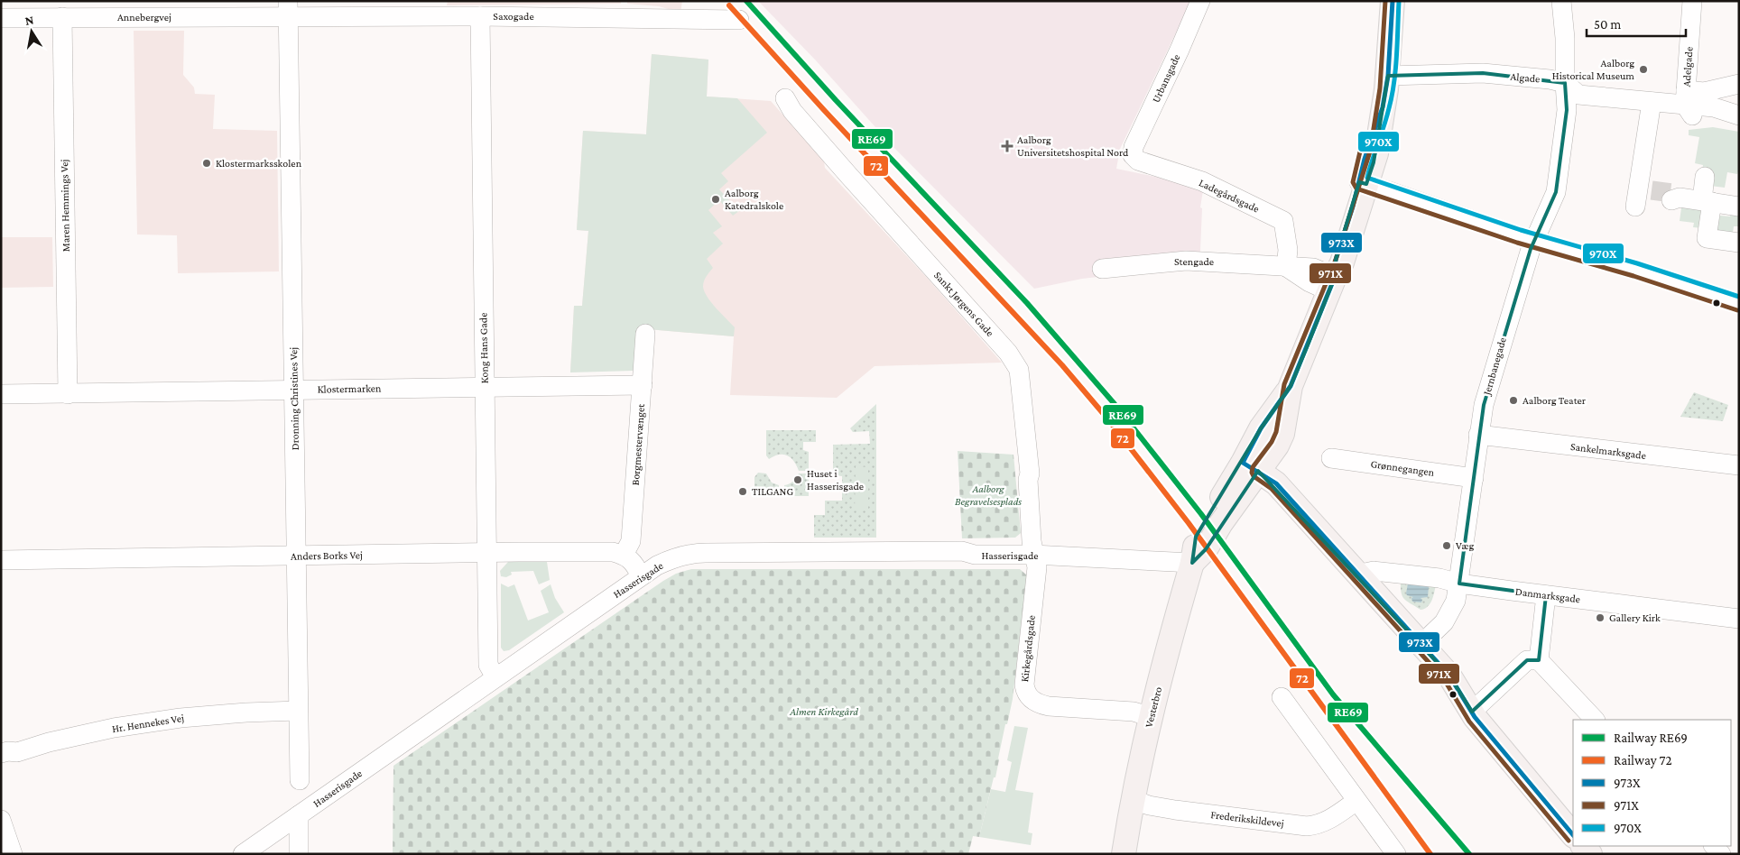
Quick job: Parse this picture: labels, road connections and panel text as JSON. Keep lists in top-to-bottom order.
{
  "streets": {
    "main road": ["Vesterbro"],
    "street": [
      "Saxogade",
      "Annebergvej",
      "Adelgade",
      "Algade",
      "Urbansgade",
      "Ladegårdsgade",
      "Maren Hemmings Vej",
      "Stengade",
      "Sankt Jørgens Gade",
      "Kong Hans Gade",
      "Jernbanegade",
      "Klostermarken",
      "Dronning Christines Vej",
      "Borgmestervænget",
      "Sankelmarksgade",
      "Grønnegangen",
      "Anders Borks Vej",
      "Hasserisgade",
      "Danmarksgade",
      "Kirkegårdsgade",
      "Hr. Hennekes Vej",
      "Frederikskildevej"
    ]
  },
  "crossings": [
    ["Saxogade", "Annebergvej"],
    ["Saxogade", "Kong Hans Gade"],
    ["Saxogade", "Dronning Christines Vej"],
    ["Annebergvej", "Maren Hemmings Vej"],
    ["Annebergvej", "Dronning Christines Vej"],
    ["Adelgade", "Algade"],
    ["Algade", "Jernbanegade"],
    ["Algade", "Vesterbro"],
    ["Urbansgade", "Ladegårdsgade"],
    ["Ladegårdsgade", "Stengade"],
    ["Maren Hemmings Vej", "Klostermarken"],
    ["Stengade", "Vesterbro"],
    ["Sankt Jørgens Gade", "Hasserisgade"],
    ["Sankt Jørgens Gade", "Kirkegårdsgade"],
    ["Kong Hans Gade", "Klostermarken"],
    ["Kong Hans Gade", "Anders Borks Vej"],
    ["Kong Hans Gade", "Hasserisgade"],
    ["Jernbanegade", "Sankelmarksgade"],
    ["Jernbanegade", "Grønnegangen"],
    ["Jernbanegade", "Danmarksgade"],
    ["Klostermarken", "Dronning Christines Vej"],
    ["Klostermarken", "Borgmestervænget"],
    ["Dronning Christines Vej", "Anders Borks Vej"],
    ["Dronning Christines Vej", "Hr. Hennekes Vej"],
    ["Borgmestervænget", "Anders Borks Vej"],
    ["Hasserisgade", "Kirkegårdsgade"],
    ["Hasserisgade", "Vesterbro"],
    ["Kirkegårdsgade", "Vesterbro"],
    ["Vesterbro", "Frederikskildevej"]
  ],
  "parks": ["Aalborg Begravelsesplads", "Almen Kirkegård"],
  "places": {
    "other": [
      "Aalborg Historical Museum",
      "Klostermarksskolen",
      "Aalborg Katedralskole",
      "Aalborg Teater",
      "Huset i Hasserisgade",
      "TILGANG",
      "Væg",
      "Gallery Kirk"
    ],
    "health": ["Aalborg Universitetshospital Nord"]
  },
  "lines": [
    "rail line RE69",
    "transit line 973X",
    "transit line 971X",
    "transit line 970X",
    "rail line 72"
  ],
  "legend": [
    "Railway RE69",
    "Railway 72",
    "973X",
    "971X",
    "970X"
  ],
  "scale_bar": "50 m",
  "north": "top"
}
